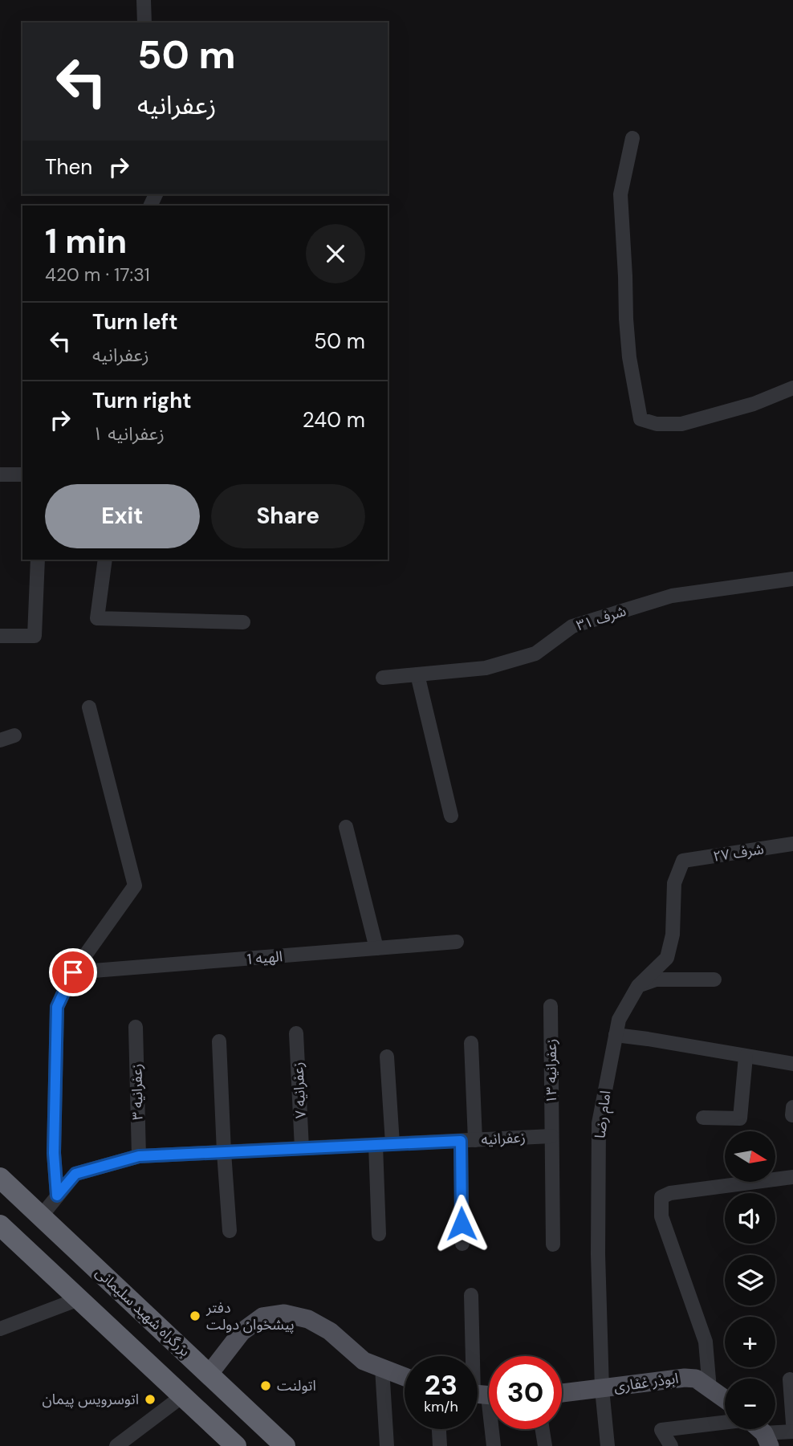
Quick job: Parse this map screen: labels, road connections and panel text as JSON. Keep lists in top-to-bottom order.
{
  "streets": {
    "highway": ["بزرگراه شهید سلیمانی"],
    "main road": ["ابوذر غفاری"],
    "street": [
      "شرف ۳۱",
      "شرف ۲۷",
      "الهیه 1",
      "زعفرانیه ۱۳",
      "زعفرانیه ۷",
      "زعفرانیه ۳",
      "امام رضا",
      "زعفرانیه"
    ]
  },
  "crossings": [
    ["شرف ۲۷", "امام رضا"],
    ["زعفرانیه ۱۳", "زعفرانیه"],
    ["زعفرانیه ۷", "زعفرانیه"],
    ["زعفرانیه ۳", "زعفرانیه"],
    ["امام رضا", "ابوذر غفاری"],
    ["زعفرانیه", "بزرگراه شهید سلیمانی"]
  ],
  "places": ["دفتر پیشخوان دولت", "اتولنت", "اتوسرویس پیمان"],
  "north": "right",
  "page": {
    "turn": ["50 m", "زعفرانیه"],
    "then": "Then",
    "heading": ["1 min", "420 m · 17:31"],
    "list": [
      {
        "name": "Turn left",
        "note": "زعفرانیه",
        "value": "50 m"
      },
      {
        "name": "Turn right",
        "note": "زعفرانیه ۱",
        "value": "240 m"
      }
    ],
    "buttons": ["Exit", "Share"],
    "map_buttons": ["+", "−"],
    "speed": "23 km/h",
    "limit": "30"
  }
}
